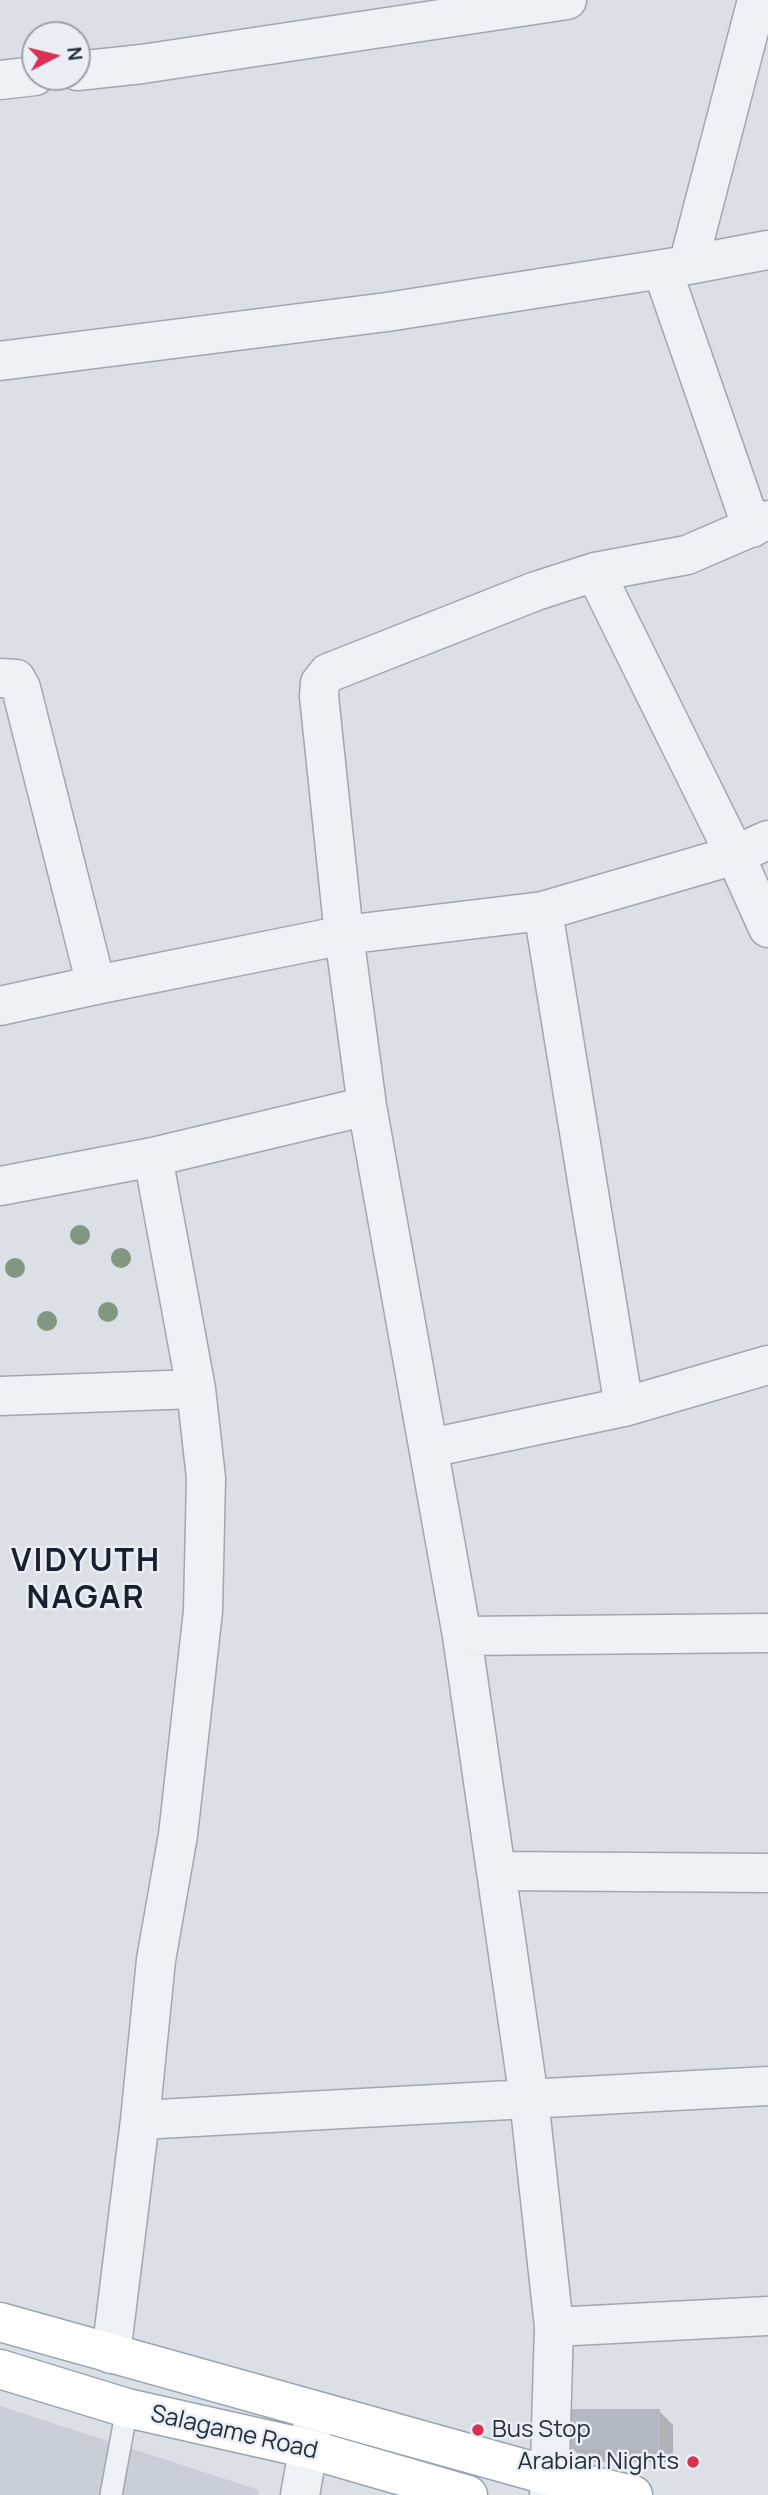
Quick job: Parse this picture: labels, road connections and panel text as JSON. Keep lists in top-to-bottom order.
{
  "streets": {
    "main road": ["Salagame Road"]
  },
  "districts": ["VIDYUTH NAGAR"],
  "places": ["Bus Stop", "Arabian Nights"],
  "north": "right"
}
